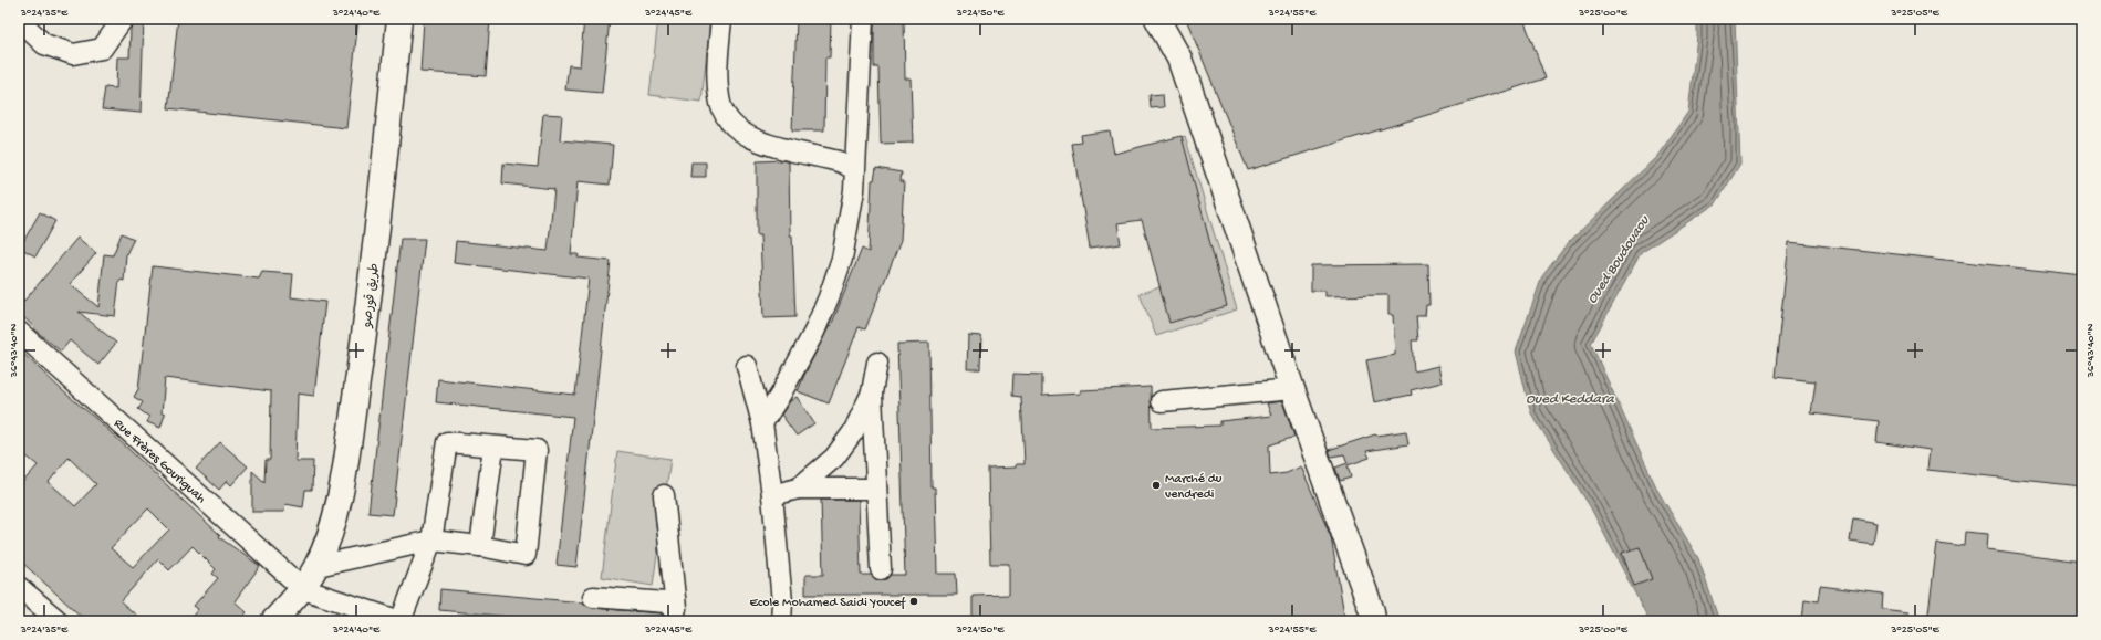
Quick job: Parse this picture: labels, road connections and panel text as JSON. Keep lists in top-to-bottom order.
{
  "streets": {
    "main road": ["طريق قورصو"],
    "street": ["Rue Frères Gouriguah"]
  },
  "crossings": [
    ["طريق قورصو", "Rue Frères Gouriguah"]
  ],
  "water": ["Oued Boudouaou", "Oued Keddara"],
  "places": ["Marché du vendredi", "Ecole Mohamed Saidi Youcef"],
  "coordinates": [
    "3°24'35\"E",
    "3°24'40\"E",
    "3°24'45\"E",
    "3°24'50\"E",
    "3°24'55\"E",
    "3°25'00\"E",
    "3°25'05\"E",
    "36°43'40\"N"
  ]
}
